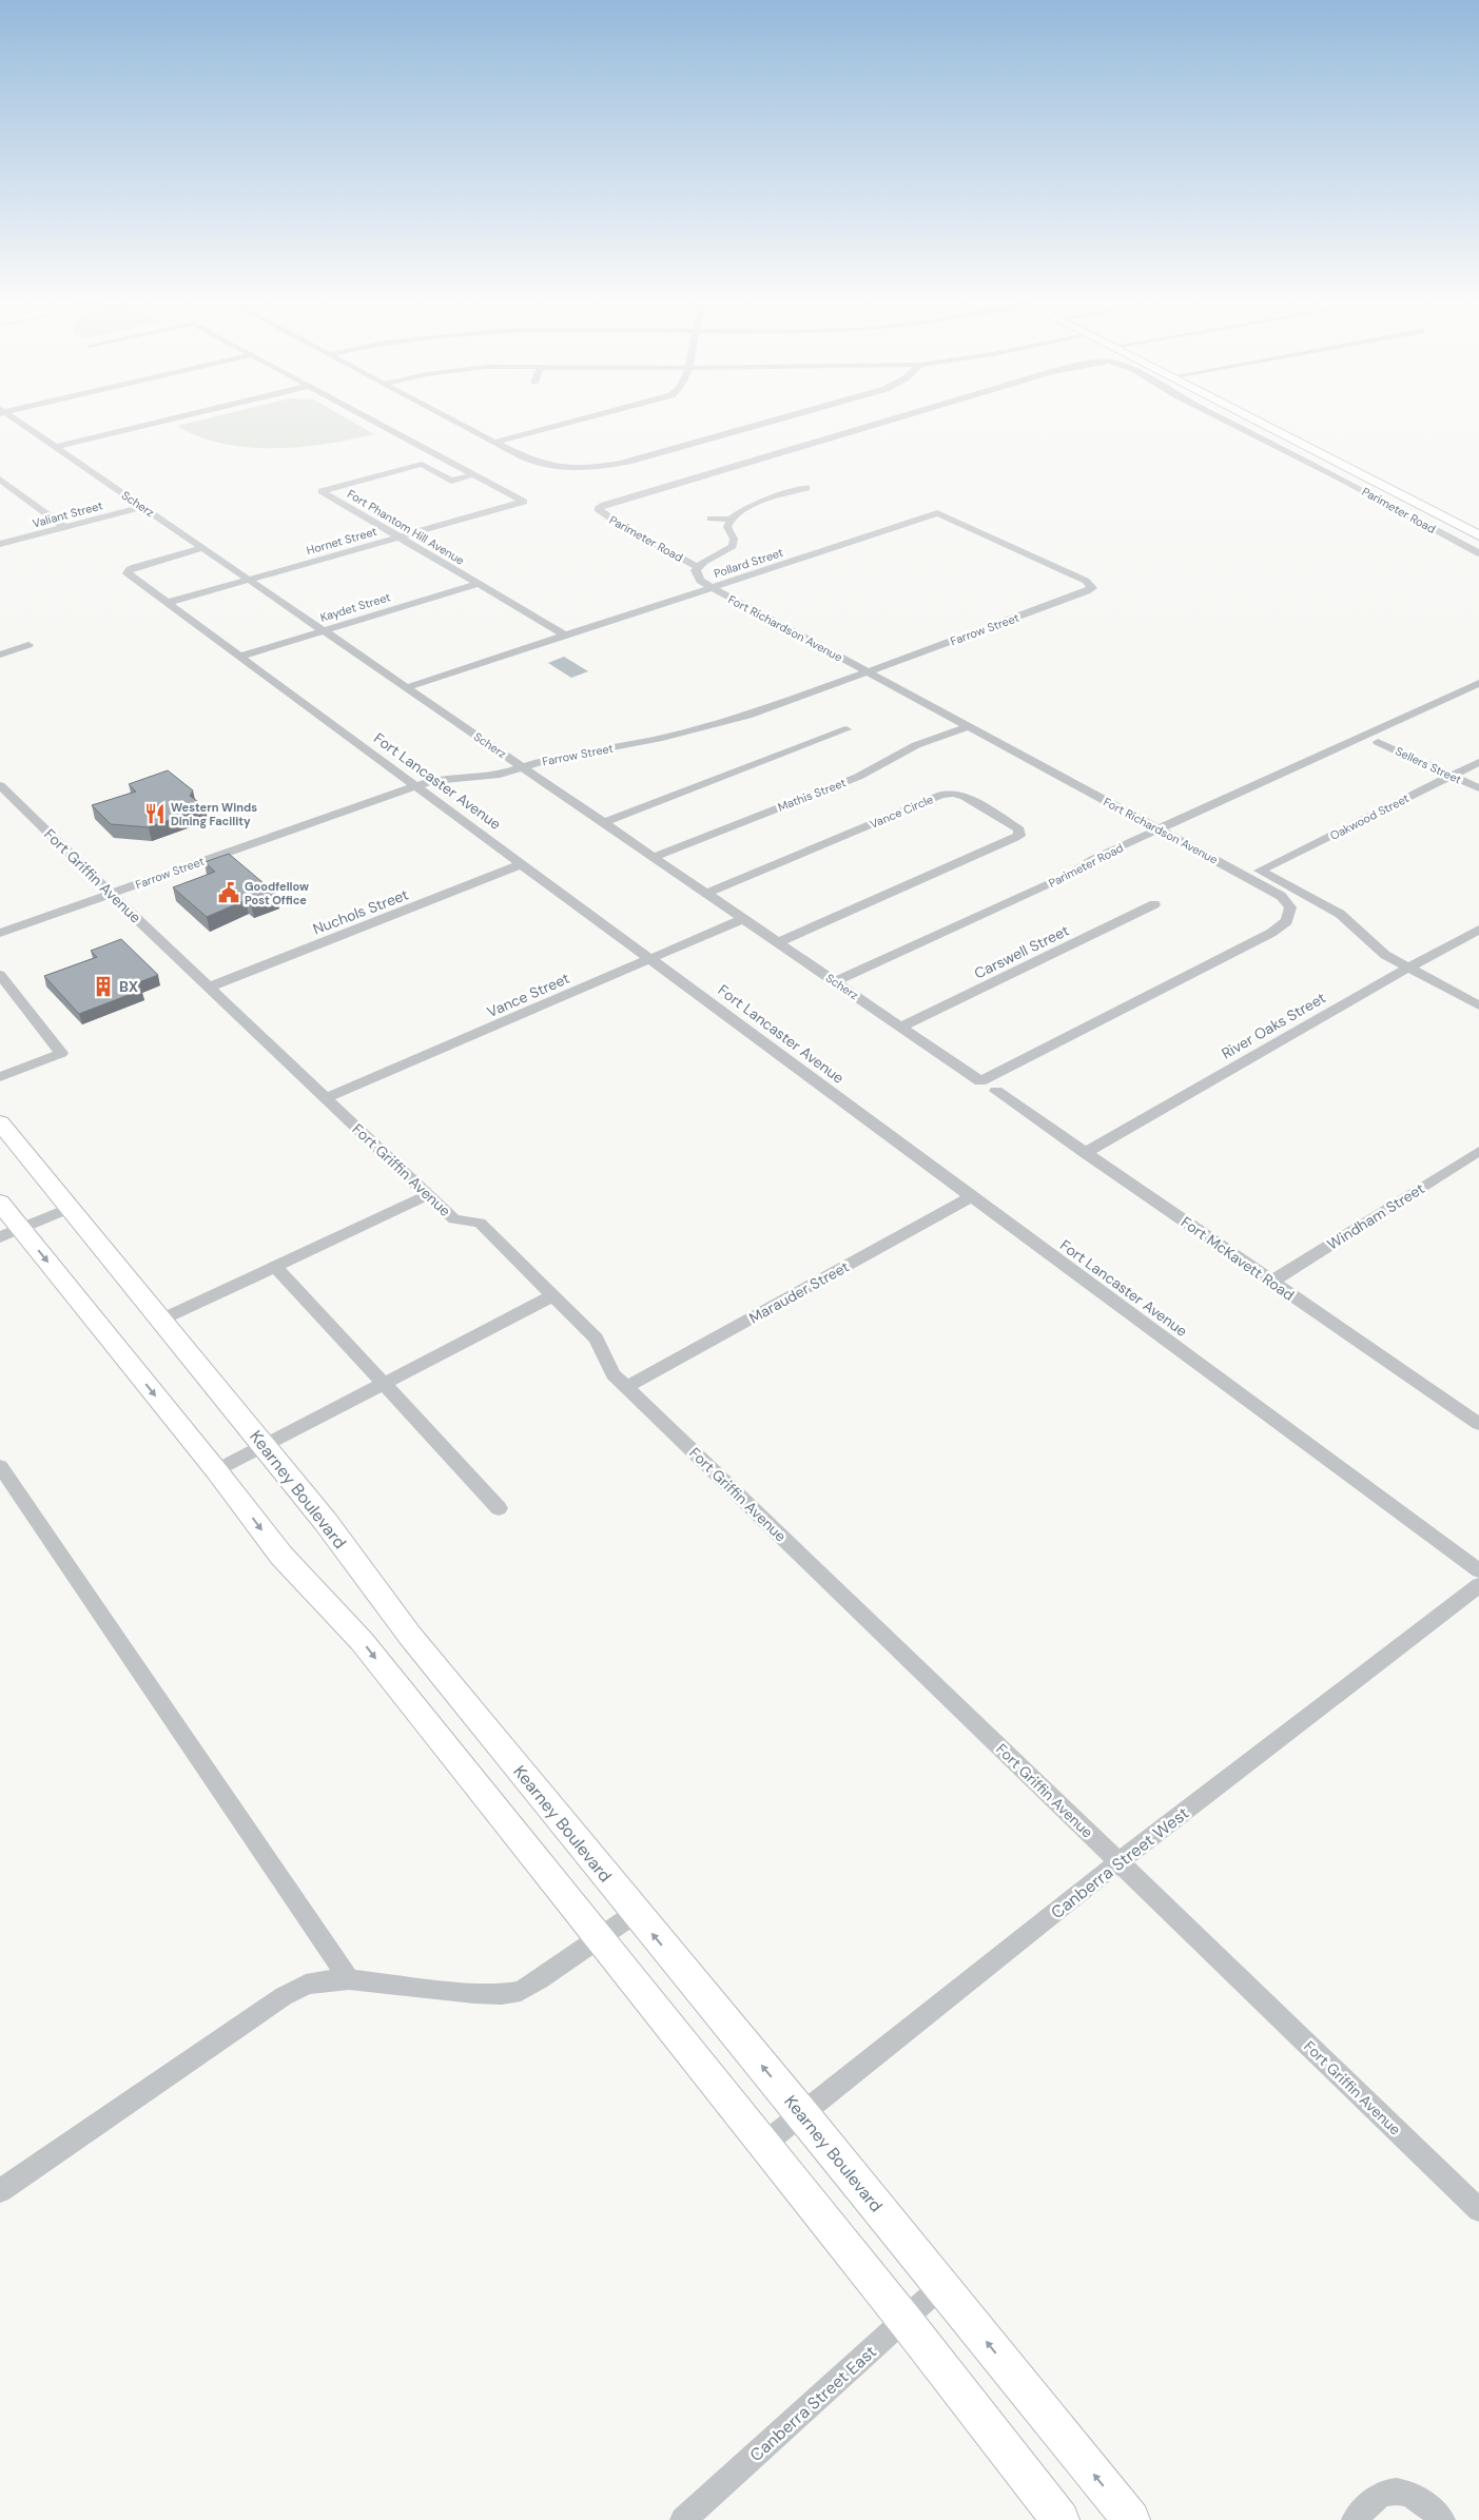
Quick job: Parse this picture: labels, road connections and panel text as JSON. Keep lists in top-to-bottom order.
{
  "streets": {
    "street": [
      "Scherz",
      "Parimeter Road",
      "Valiant Street",
      "Fort Phantom Hill Avenue",
      "Hornet Street",
      "Pollard Street",
      "Kaydet Street",
      "Fort Richardson Avenue",
      "Farrow Street",
      "Sellers Street",
      "Fort Lancaster Avenue",
      "Mathis Street",
      "Vance Circle",
      "Oakwood Street",
      "Fort Griffin Avenue",
      "Nuchols Street",
      "Carswell Street",
      "Vance Street",
      "River Oaks Street",
      "Windham Street",
      "Fort McKavett Road",
      "Marauder Street",
      "Kearney Boulevard",
      "Canberra Street West",
      "Canberra Street East"
    ]
  },
  "crossings": [
    ["Scherz", "Parimeter Road"],
    ["Scherz", "Valiant Street"],
    ["Scherz", "Hornet Street"],
    ["Scherz", "Pollard Street"],
    ["Scherz", "Kaydet Street"],
    ["Scherz", "Fort Richardson Avenue"],
    ["Scherz", "Farrow Street"],
    ["Scherz", "Fort Lancaster Avenue"],
    ["Scherz", "Mathis Street"],
    ["Scherz", "Vance Circle"],
    ["Scherz", "Carswell Street"],
    ["Scherz", "Vance Street"],
    ["Parimeter Road", "Fort Richardson Avenue"],
    ["Fort Phantom Hill Avenue", "Hornet Street"],
    ["Fort Phantom Hill Avenue", "Pollard Street"],
    ["Fort Phantom Hill Avenue", "Kaydet Street"],
    ["Hornet Street", "Fort Lancaster Avenue"],
    ["Pollard Street", "Fort Richardson Avenue"],
    ["Pollard Street", "Farrow Street"],
    ["Kaydet Street", "Fort Lancaster Avenue"],
    ["Fort Richardson Avenue", "Farrow Street"],
    ["Fort Richardson Avenue", "Mathis Street"],
    ["Farrow Street", "Fort Lancaster Avenue"],
    ["Farrow Street", "Fort Griffin Avenue"],
    ["Sellers Street", "Oakwood Street"],
    ["Fort Lancaster Avenue", "Nuchols Street"],
    ["Fort Lancaster Avenue", "Vance Street"],
    ["Fort Lancaster Avenue", "Marauder Street"],
    ["Oakwood Street", "River Oaks Street"],
    ["Fort Griffin Avenue", "Nuchols Street"],
    ["Fort Griffin Avenue", "Vance Street"],
    ["Fort Griffin Avenue", "Marauder Street"],
    ["Fort Griffin Avenue", "Canberra Street West"],
    ["River Oaks Street", "Fort McKavett Road"],
    ["Windham Street", "Fort McKavett Road"],
    ["Kearney Boulevard", "Canberra Street West"],
    ["Kearney Boulevard", "Canberra Street East"]
  ],
  "places": {
    "restaurant": ["Western Winds Dining Facility"],
    "public building": ["Goodfellow Post Office"],
    "building": ["BX"]
  }
}
